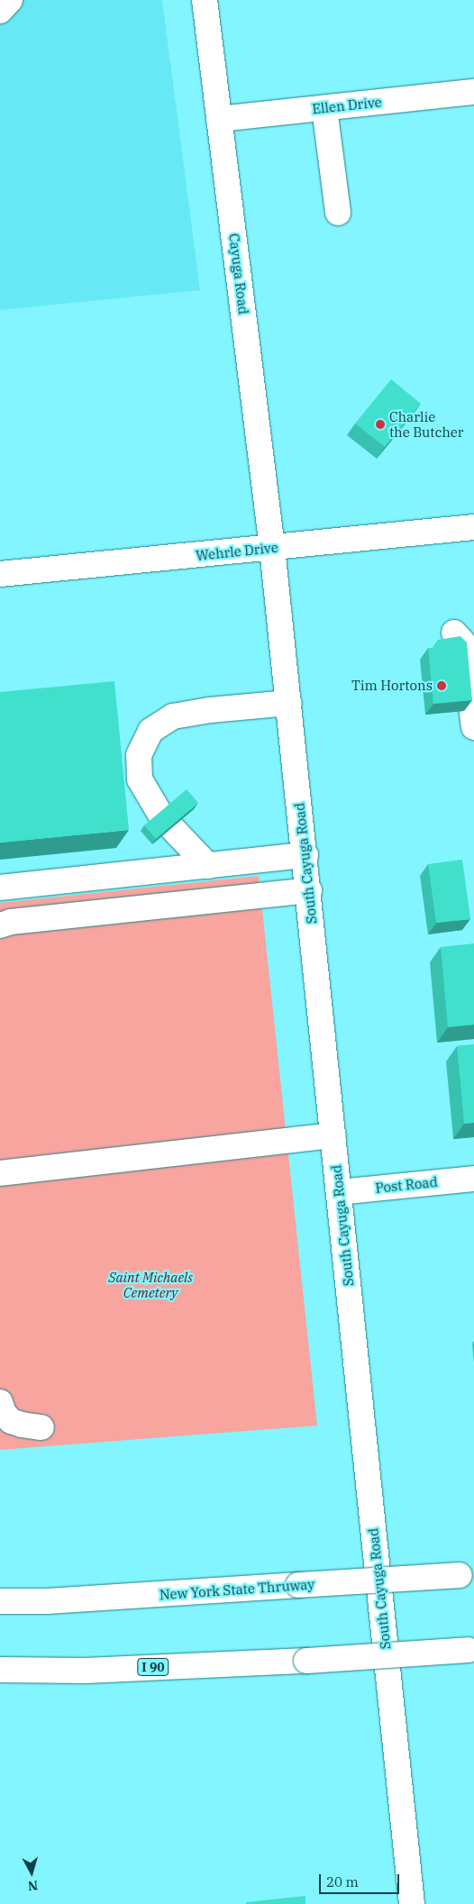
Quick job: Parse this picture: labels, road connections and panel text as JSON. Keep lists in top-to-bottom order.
{
  "streets": {
    "main road": [
      "Ellen Drive",
      "Cayuga Road",
      "Wehrle Drive",
      "South Cayuga Road",
      "Post Road",
      "New York State Thruway",
      "I 90"
    ]
  },
  "crossings": [
    ["Ellen Drive", "Cayuga Road"],
    ["Cayuga Road", "Wehrle Drive"],
    ["Cayuga Road", "South Cayuga Road"],
    ["Wehrle Drive", "South Cayuga Road"],
    ["South Cayuga Road", "Post Road"]
  ],
  "parks": ["Saint Michaels Cemetery"],
  "places": ["Charlie the Butcher", "Tim Hortons"],
  "scale_bar": "20 m",
  "north": "bottom"
}
